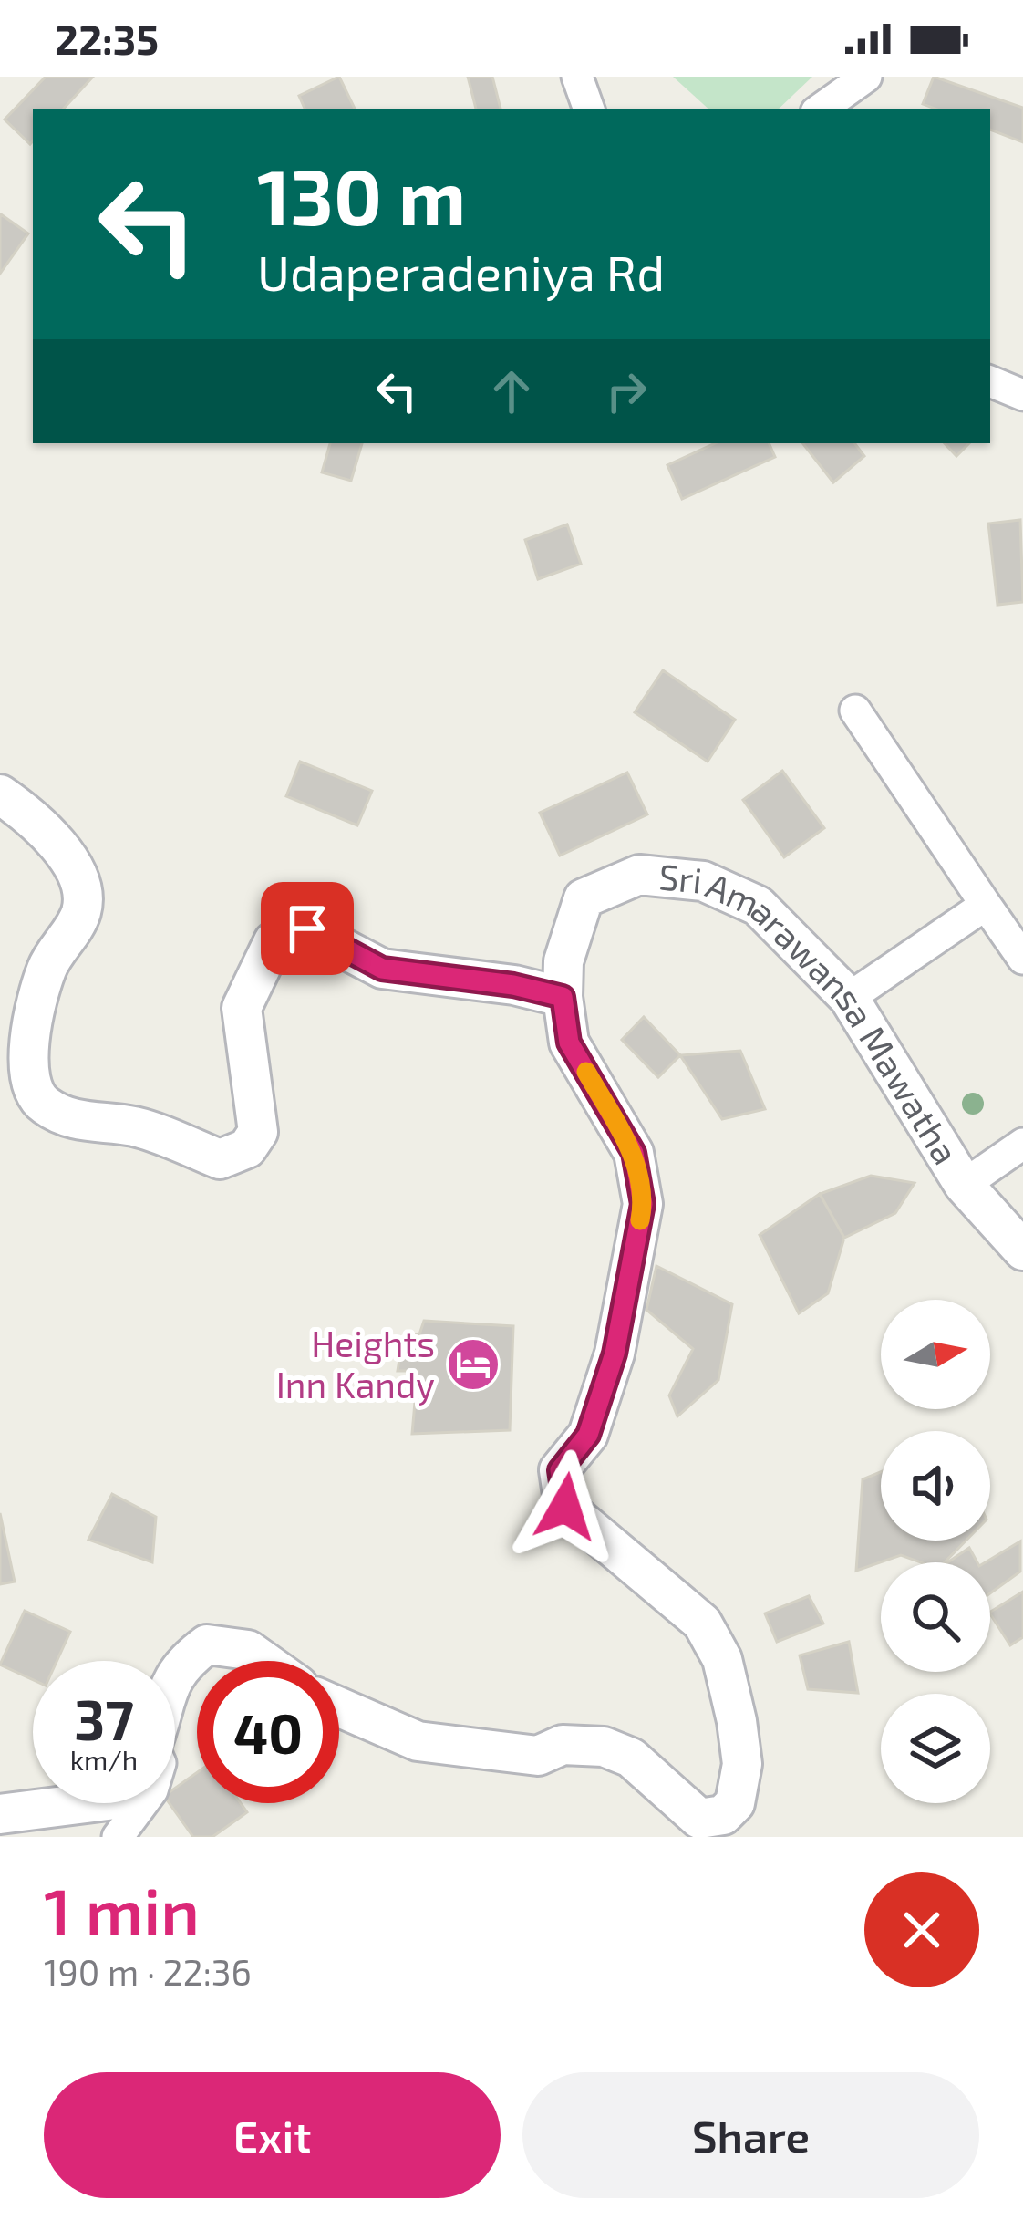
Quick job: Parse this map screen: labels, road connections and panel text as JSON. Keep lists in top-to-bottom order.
{
  "streets": {
    "street": ["Sri Amarawansa Mawatha"]
  },
  "places": {
    "hotel": ["Heights Inn Kandy"]
  },
  "north": "right",
  "page": {
    "status": "22:35",
    "turn": ["130 m", "Udaperadeniya Rd"],
    "speed": "37 km/h",
    "limit": "40",
    "heading": ["1 min", "190 m · 22:36"],
    "buttons": ["Exit", "Share"]
  }
}
